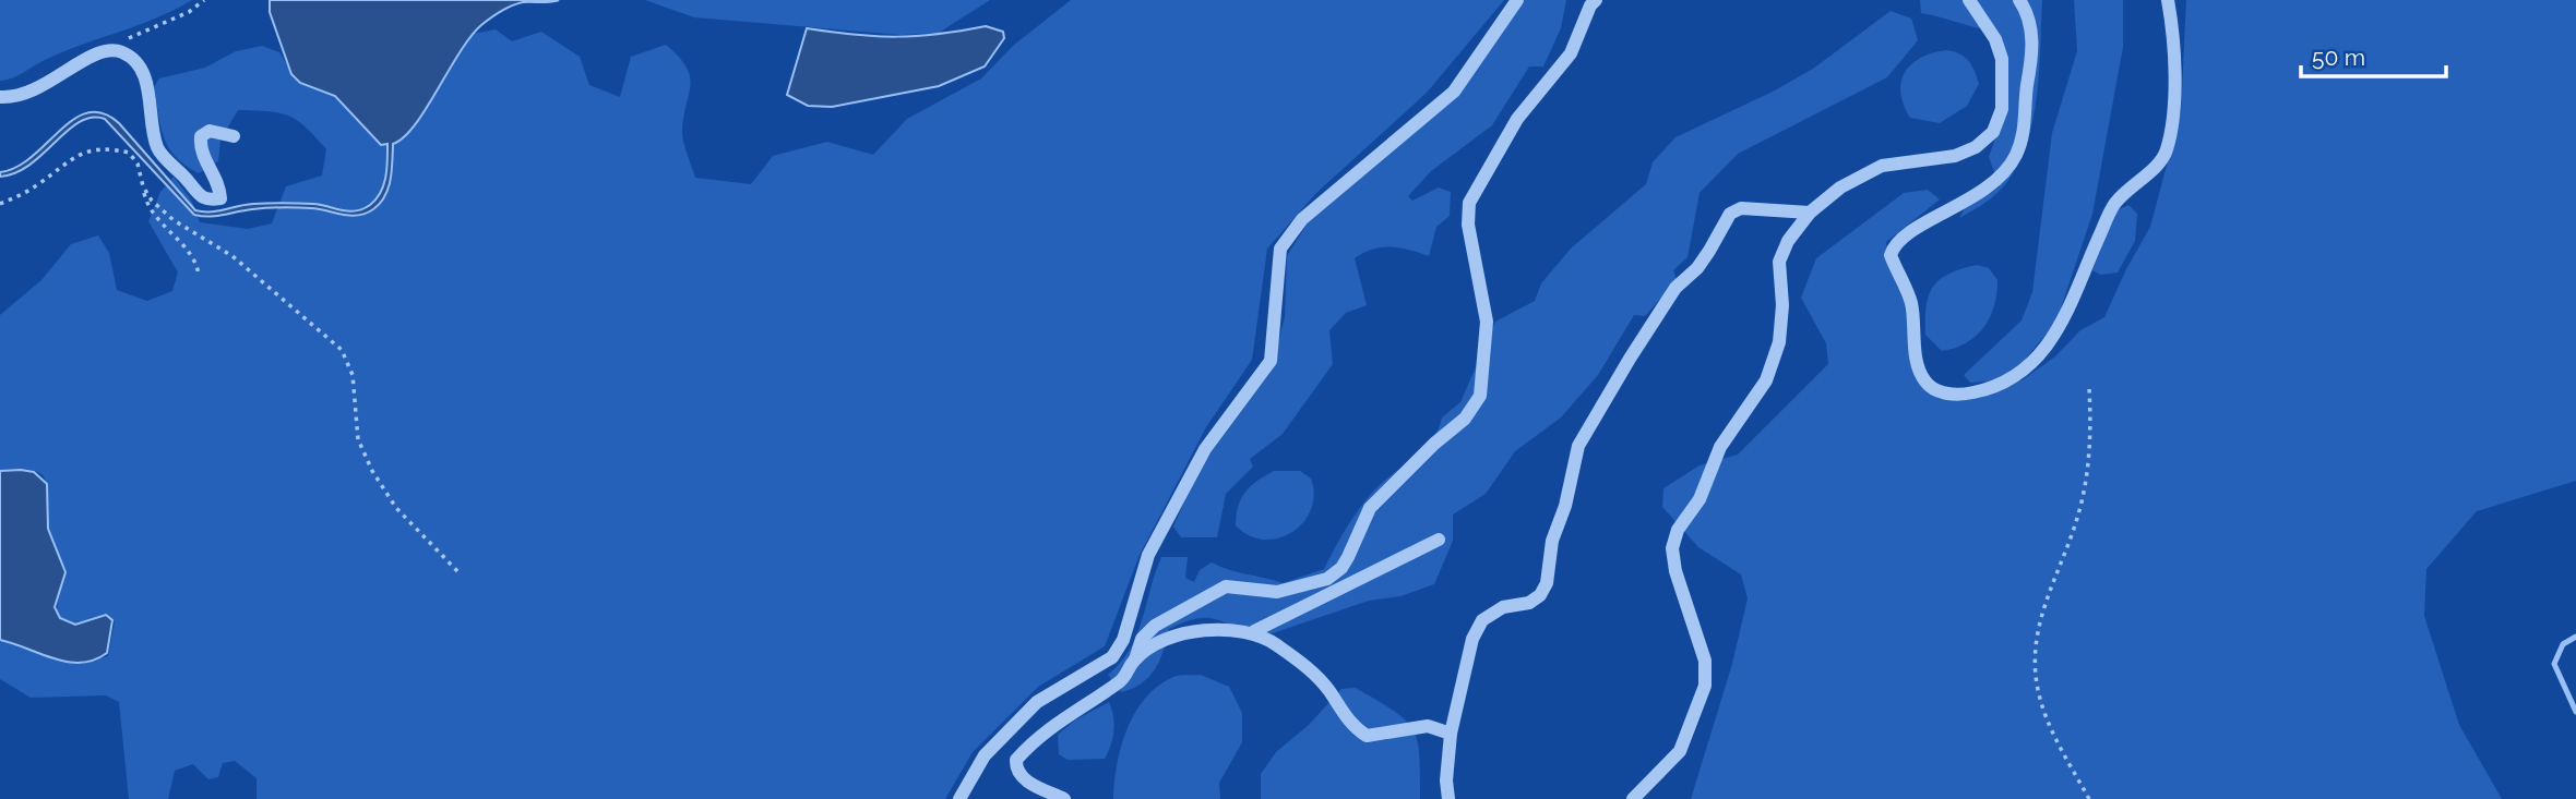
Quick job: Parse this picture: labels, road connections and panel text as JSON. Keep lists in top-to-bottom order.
{
  "scale_bar": "50 m"
}
